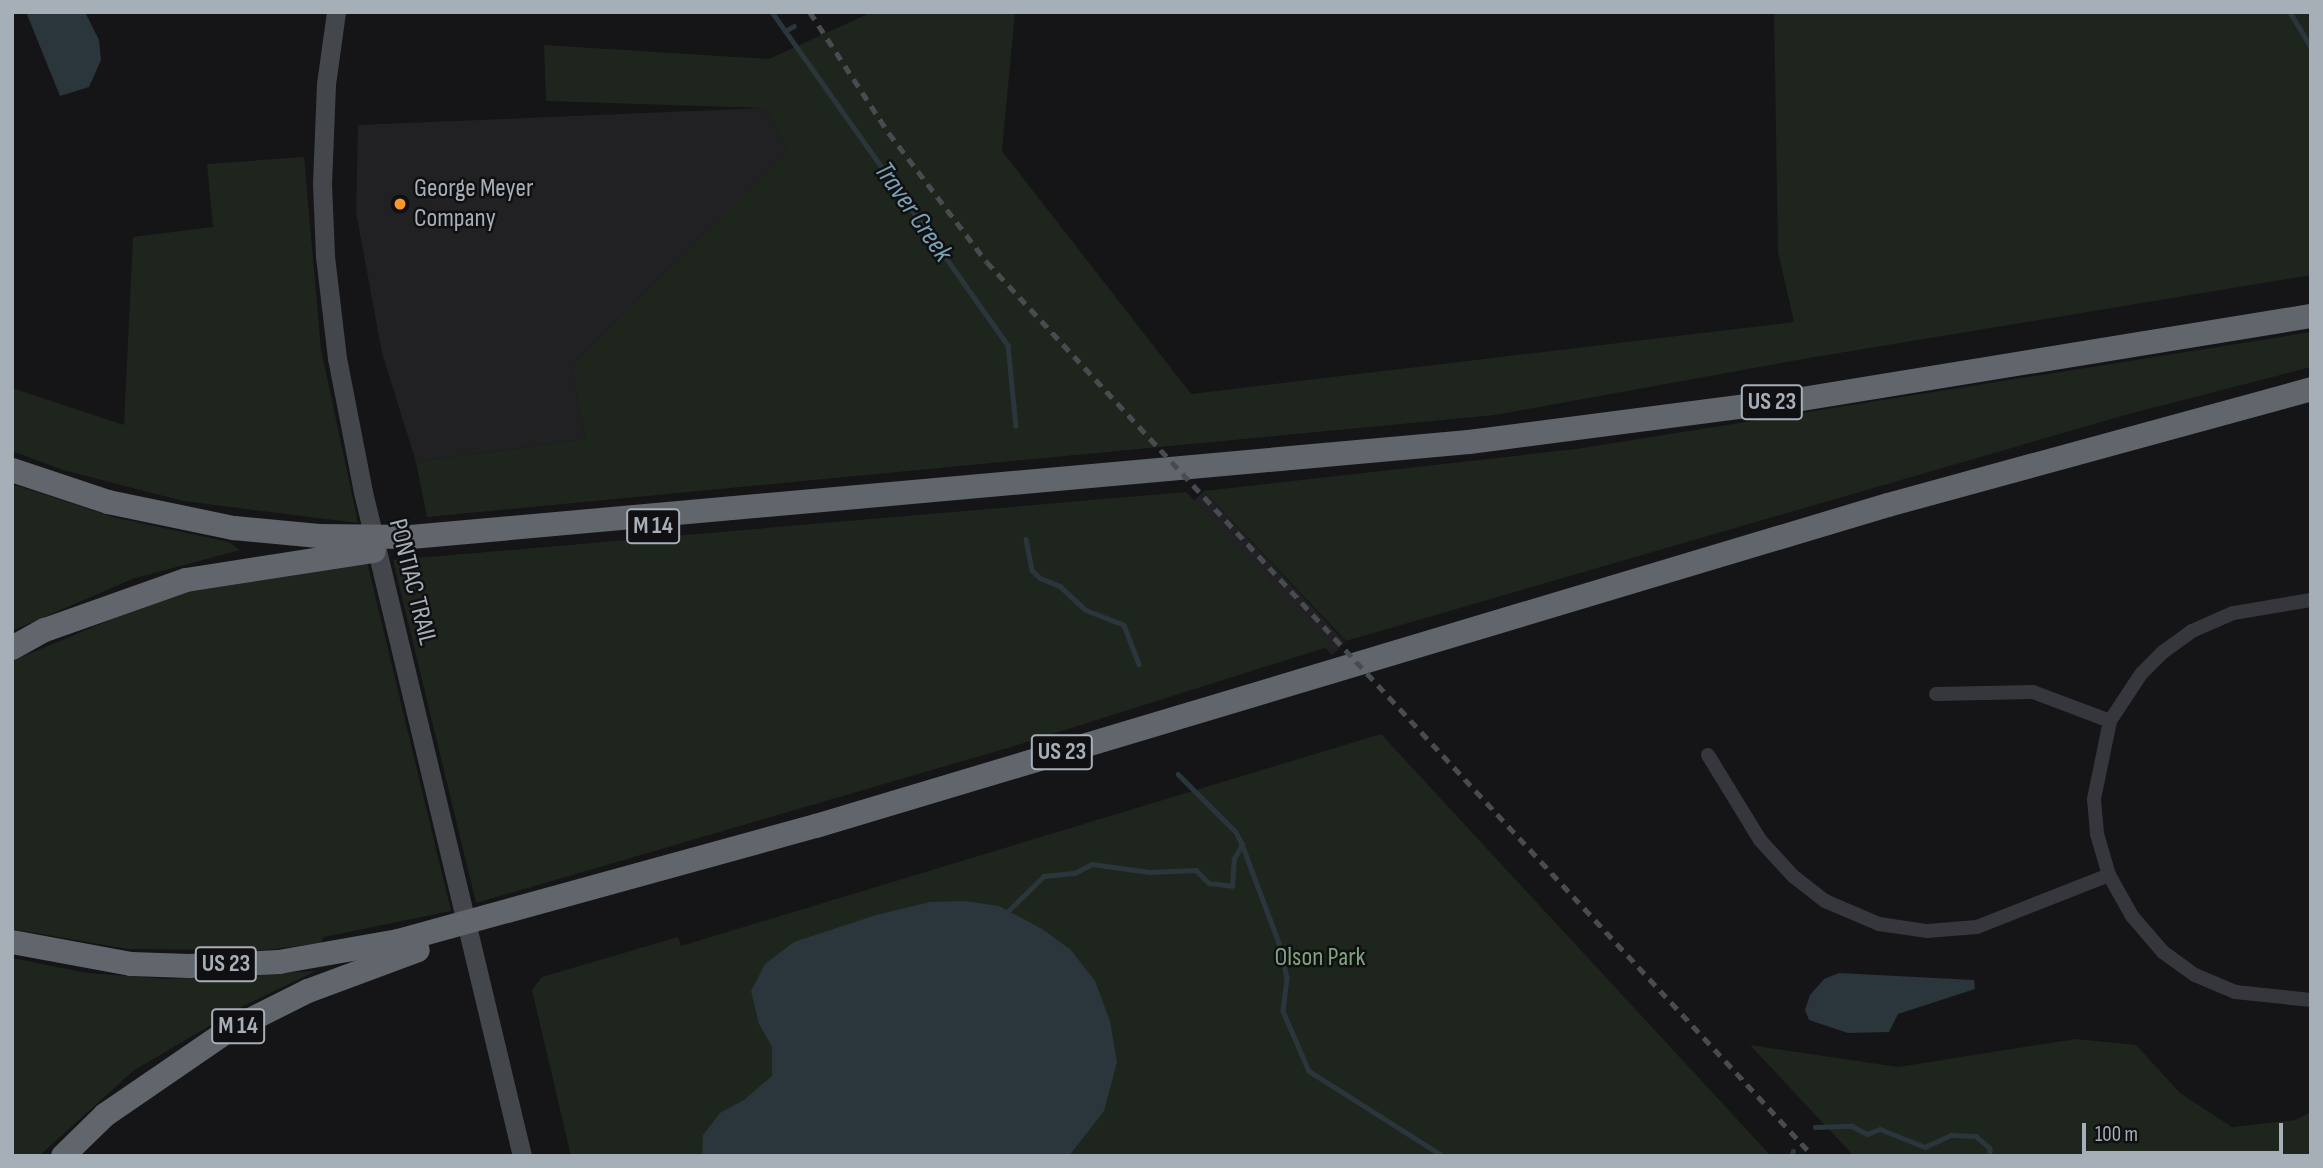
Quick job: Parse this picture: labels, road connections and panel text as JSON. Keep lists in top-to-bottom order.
{
  "streets": {
    "highway": ["US 23", "M 14"],
    "main road": ["PONTIAC TRAIL"]
  },
  "crossings": [
    ["US 23", "M 14"]
  ],
  "water": ["Traver Creek"],
  "parks": ["Olson Park"],
  "places": ["George Meyer Company"],
  "scale_bar": "100 m"
}
